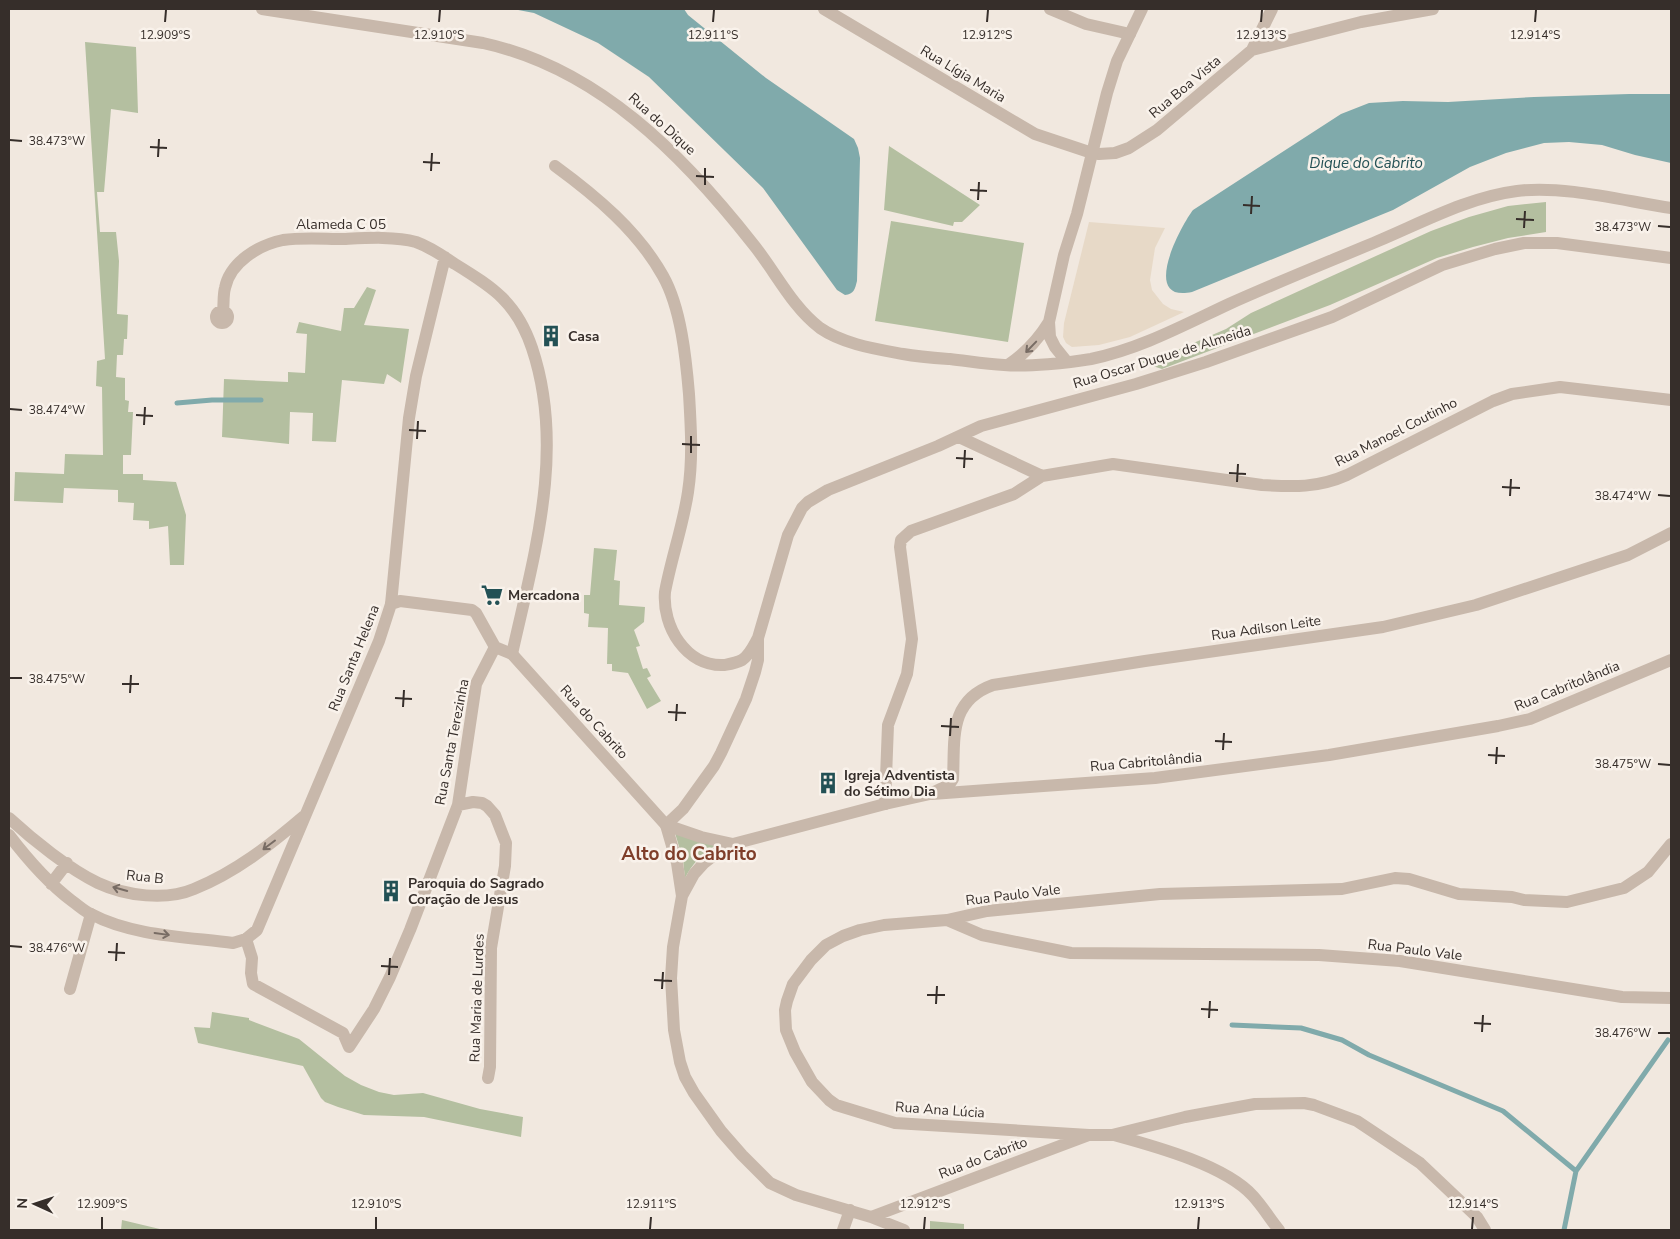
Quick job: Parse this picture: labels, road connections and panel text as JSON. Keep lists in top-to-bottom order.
{
  "streets": {
    "street": [
      "Rua Lígia Maria",
      "Rua Boa Vista",
      "Rua do Dique",
      "Alameda C 05",
      "Rua Oscar Duque de Almeida",
      "Rua Manoel Coutinho",
      "Rua Adilson Leite",
      "Rua Santa Helena",
      "Rua Cabritolândia",
      "Rua do Cabrito",
      "Rua Santa Terezinha",
      "Rua B",
      "Rua Paulo Vale",
      "Rua Maria de Lurdes",
      "Rua Ana Lúcia"
    ]
  },
  "crossings": [
    ["Rua Lígia Maria", "Rua Boa Vista"],
    ["Alameda C 05", "Rua Santa Helena"],
    ["Alameda C 05", "Rua do Cabrito"],
    ["Rua Oscar Duque de Almeida", "Rua do Cabrito"],
    ["Rua Adilson Leite", "Rua Cabritolândia"],
    ["Rua Santa Helena", "Rua Santa Terezinha"],
    ["Rua Santa Helena", "Rua B"],
    ["Rua Cabritolândia", "Rua do Cabrito"],
    ["Rua do Cabrito", "Rua Santa Terezinha"],
    ["Rua do Cabrito", "Rua Ana Lúcia"],
    ["Rua Santa Terezinha", "Rua Maria de Lurdes"],
    ["Rua Paulo Vale", "Rua Ana Lúcia"]
  ],
  "districts": ["Alto do Cabrito"],
  "water": ["Dique do Cabrito"],
  "places": {
    "building": ["Casa", "Igreja Adventista do Sétimo Dia", "Paroquia do Sagrado Coração de Jesus"],
    "supermarket": ["Mercadona"]
  },
  "north": "left",
  "coordinates": [
    "12.909°S",
    "12.910°S",
    "12.911°S",
    "12.912°S",
    "12.913°S",
    "12.914°S",
    "38.473°W",
    "38.474°W",
    "38.475°W",
    "38.476°W"
  ]
}
